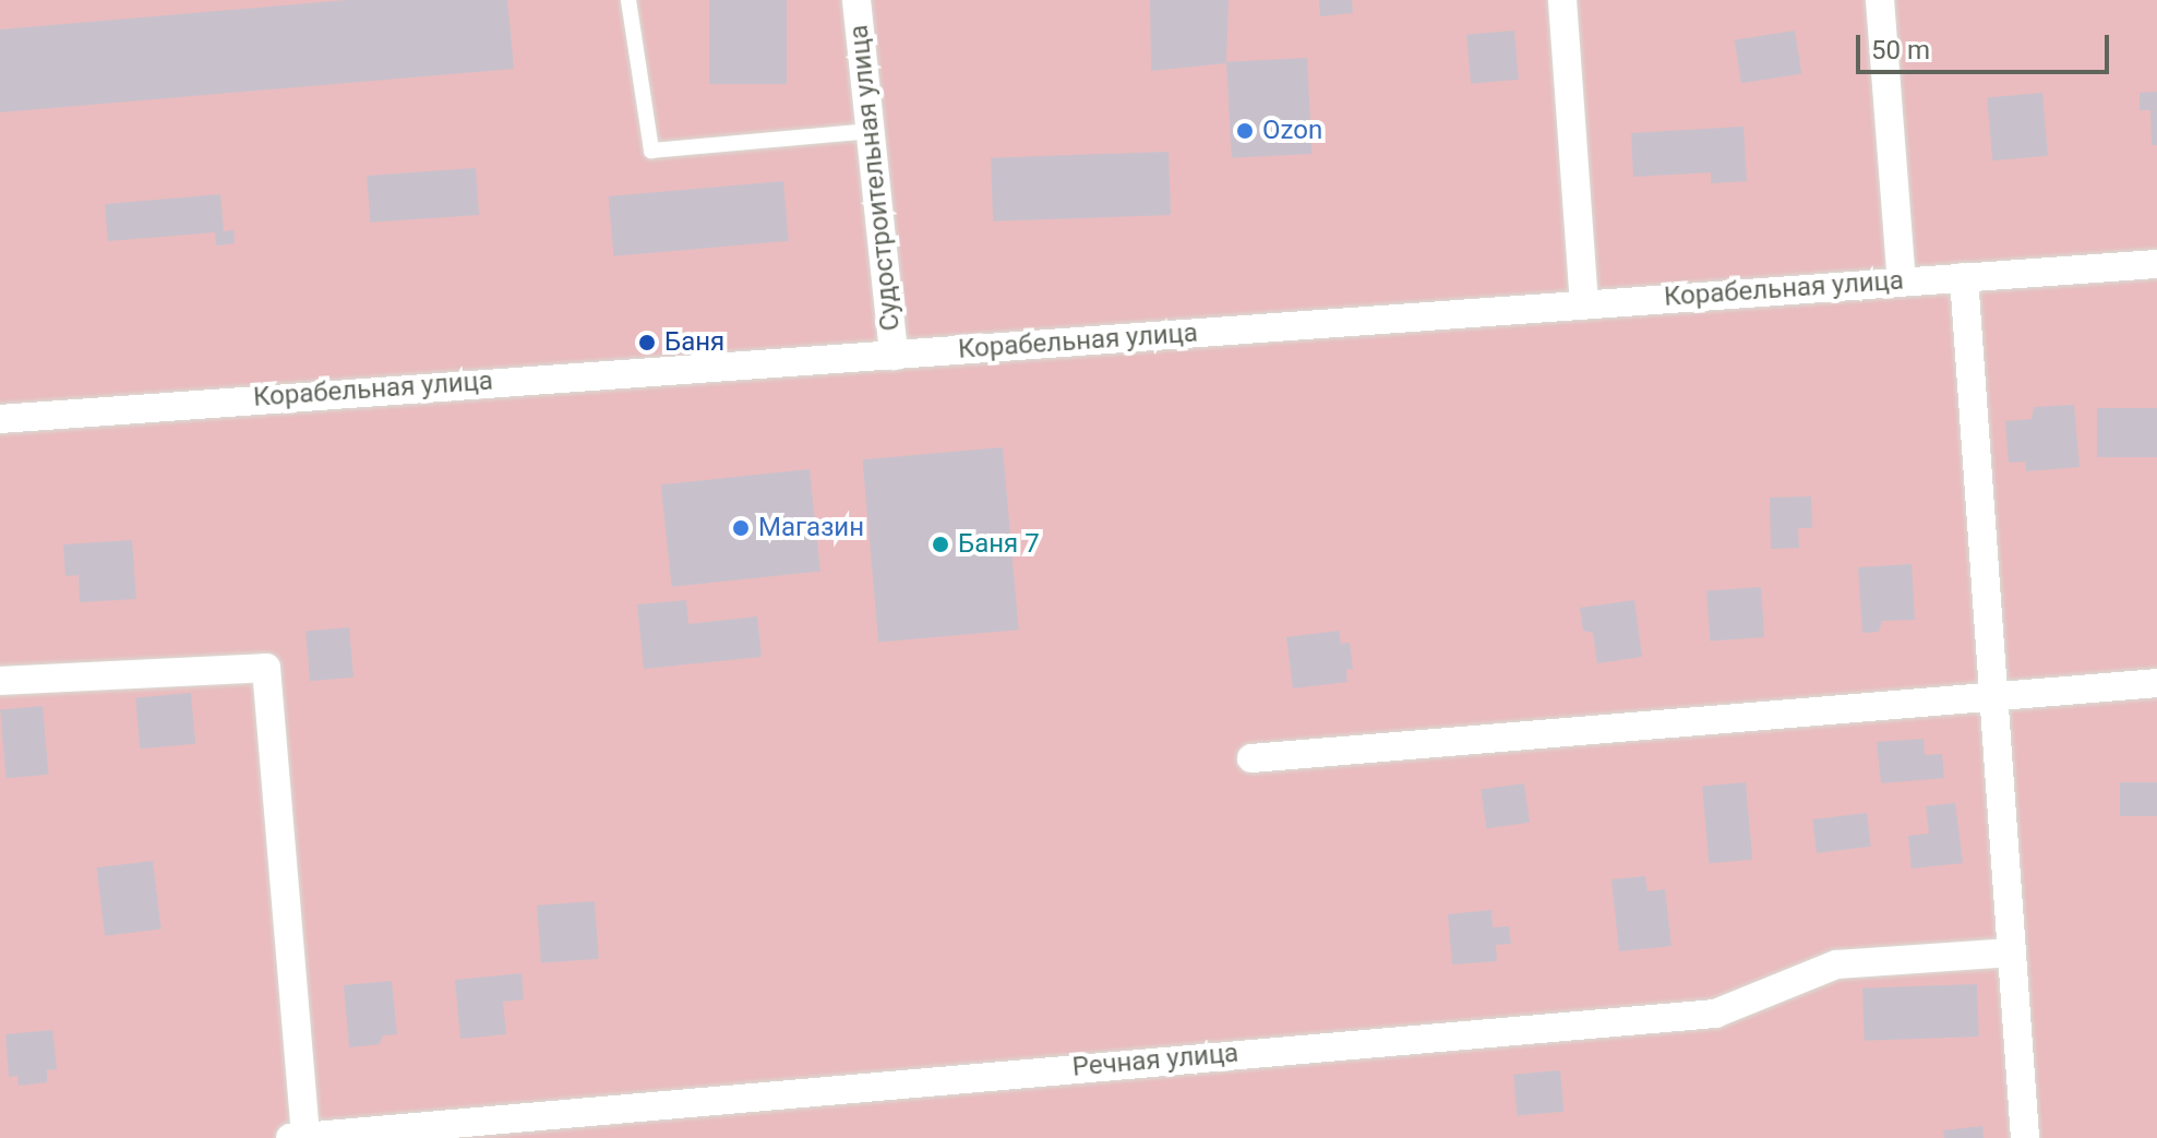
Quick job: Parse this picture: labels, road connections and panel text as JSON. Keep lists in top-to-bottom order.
{
  "streets": {
    "street": ["Судостроительная улица", "Корабельная улица", "Речная улица"]
  },
  "crossings": [
    ["Судостроительная улица", "Корабельная улица"]
  ],
  "places": [
    "Ozon",
    "Баня",
    "Магазин",
    "Баня 7"
  ],
  "scale_bar": "50 m"
}
